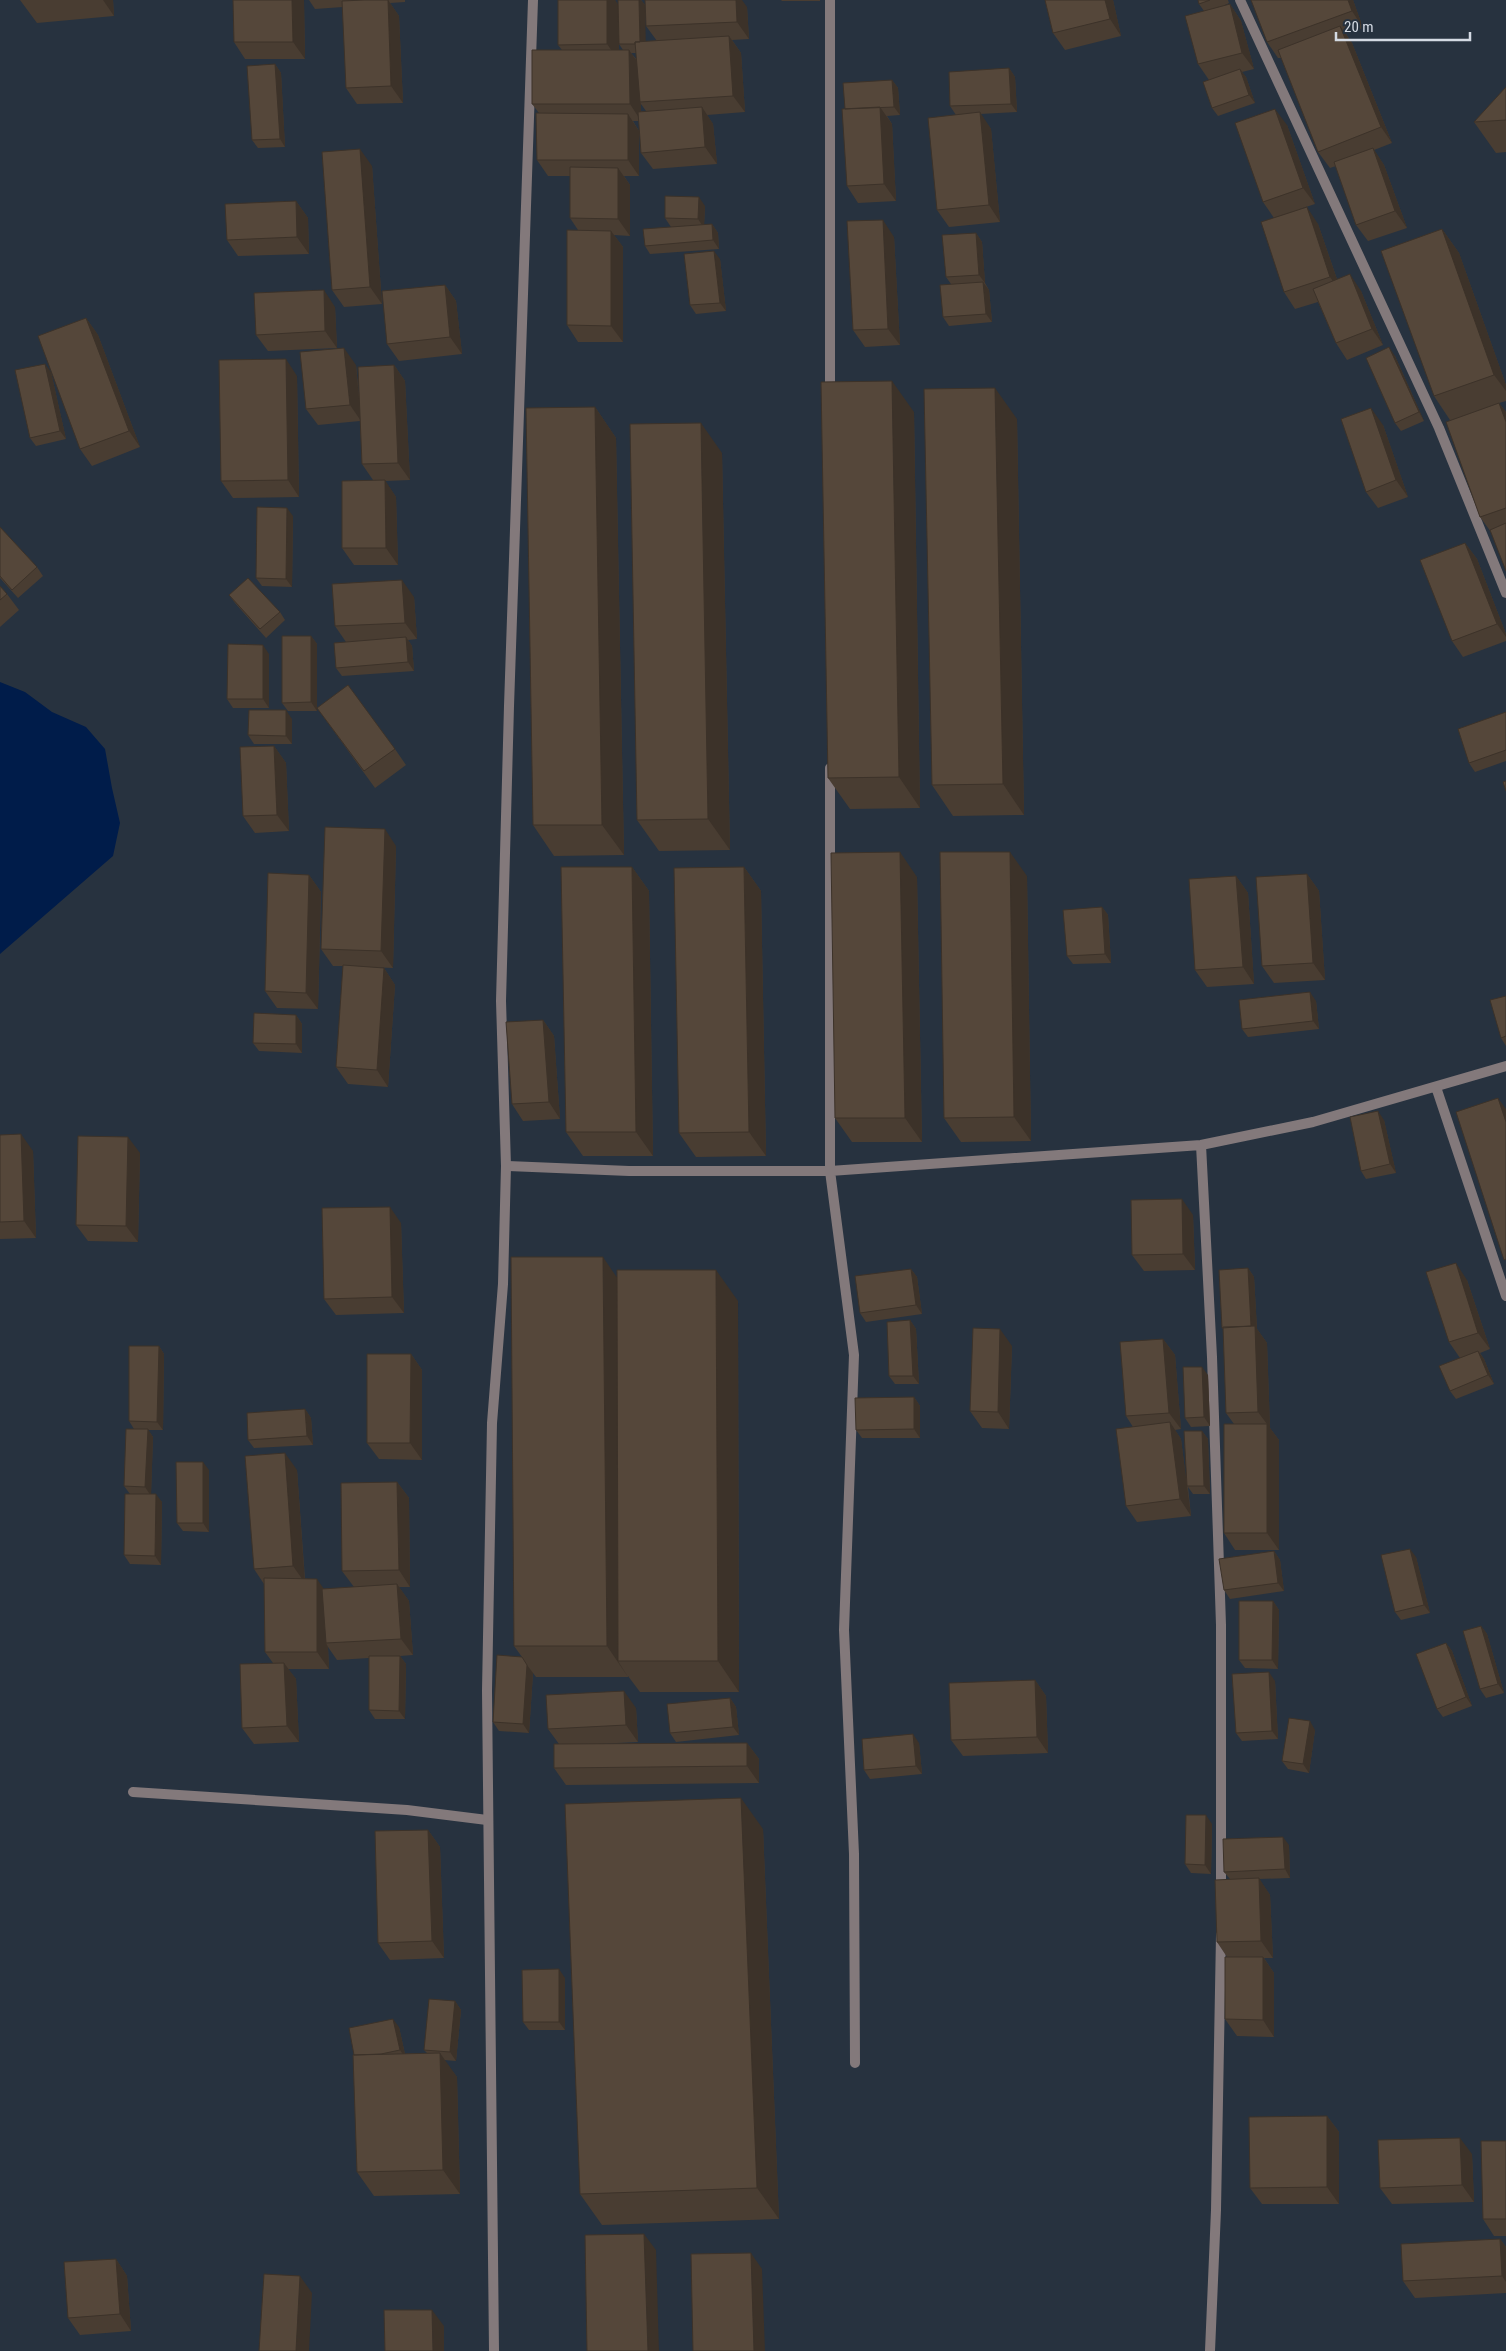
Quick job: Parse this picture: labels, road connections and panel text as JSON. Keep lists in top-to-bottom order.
{
  "scale_bar": "20 m"
}
